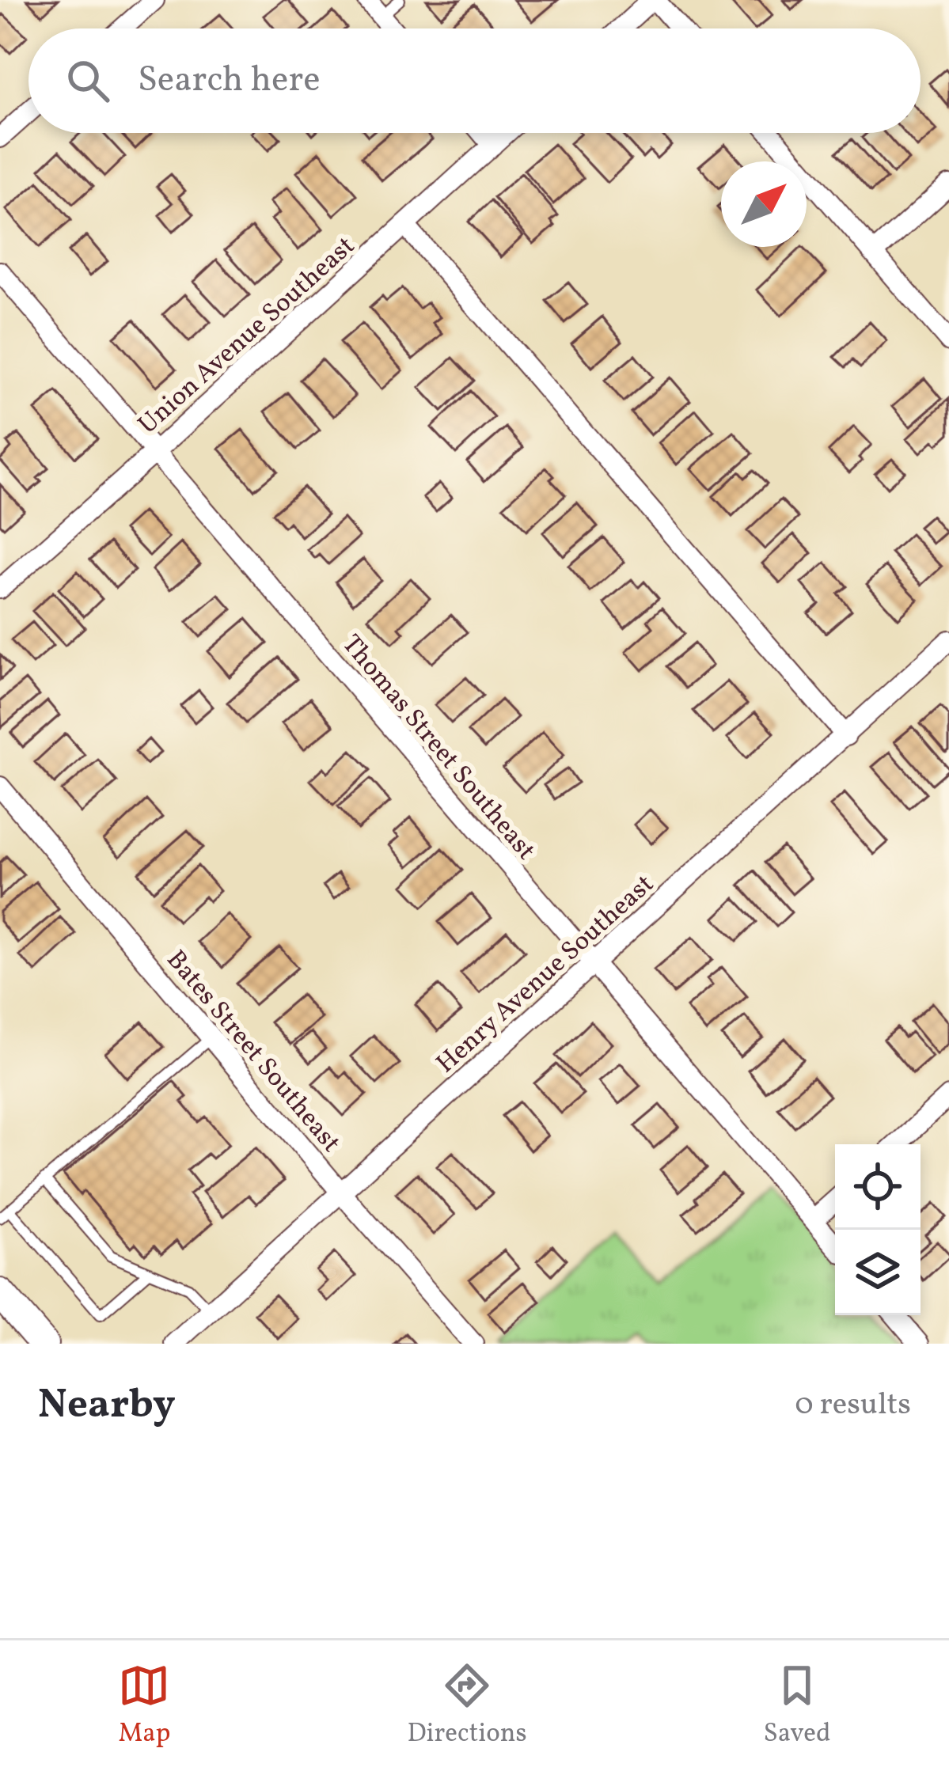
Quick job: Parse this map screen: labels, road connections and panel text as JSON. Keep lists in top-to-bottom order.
{
  "streets": {
    "street": [
      "Union Avenue Southeast",
      "Thomas Street Southeast",
      "Henry Avenue Southeast",
      "Bates Street Southeast"
    ]
  },
  "crossings": [
    ["Union Avenue Southeast", "Thomas Street Southeast"],
    ["Thomas Street Southeast", "Henry Avenue Southeast"],
    ["Henry Avenue Southeast", "Bates Street Southeast"]
  ],
  "north": "top right",
  "page": {
    "search": "Search here",
    "heading": ["Nearby", "0 results"],
    "nav": ["Map", "Directions", "Saved"]
  }
}
